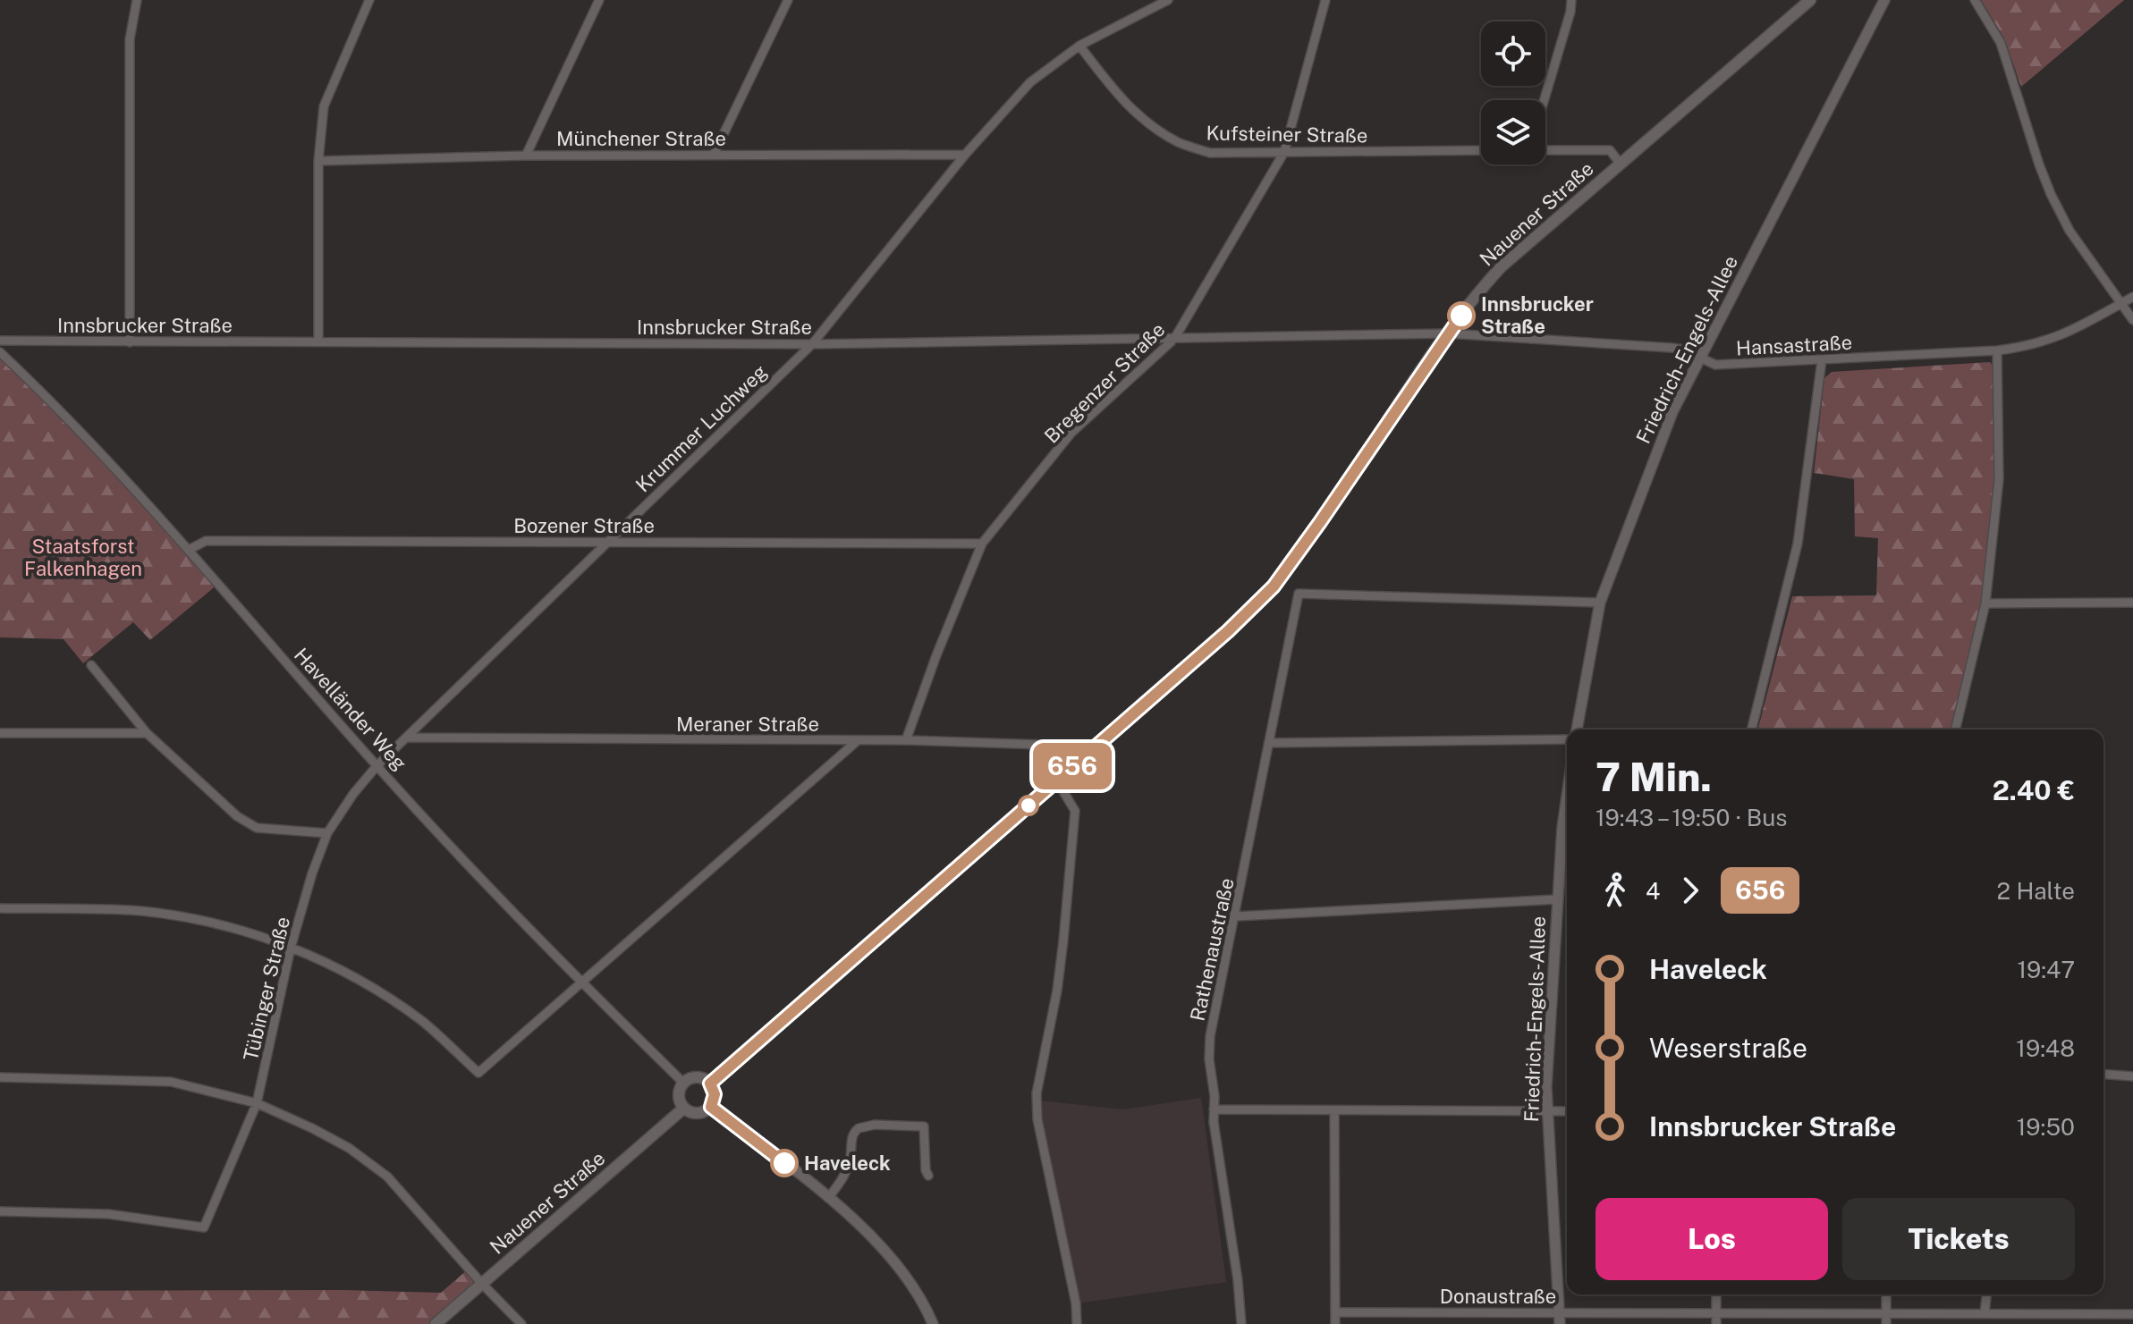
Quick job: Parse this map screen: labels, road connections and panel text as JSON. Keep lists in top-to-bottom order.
{
  "streets": {
    "main road": ["Nauener Straße"],
    "street": [
      "Kufsteiner Straße",
      "Münchener Straße",
      "Innsbrucker Straße",
      "Hansastraße",
      "Friedrich-Engels-Allee",
      "Bregenzer Straße",
      "Krummer Luchweg",
      "Bozener Straße",
      "Havelländer Weg",
      "Meraner Straße",
      "Rathenaustraße",
      "Tübinger Straße",
      "Donaustraße"
    ]
  },
  "crossings": [
    ["Kufsteiner Straße", "Bregenzer Straße"],
    ["Kufsteiner Straße", "Krummer Luchweg"],
    ["Münchener Straße", "Krummer Luchweg"],
    ["Nauener Straße", "Innsbrucker Straße"],
    ["Nauener Straße", "Hansastraße"],
    ["Nauener Straße", "Havelländer Weg"],
    ["Nauener Straße", "Meraner Straße"],
    ["Innsbrucker Straße", "Hansastraße"],
    ["Innsbrucker Straße", "Bregenzer Straße"],
    ["Innsbrucker Straße", "Krummer Luchweg"],
    ["Hansastraße", "Friedrich-Engels-Allee"],
    ["Friedrich-Engels-Allee", "Rathenaustraße"],
    ["Friedrich-Engels-Allee", "Donaustraße"],
    ["Bregenzer Straße", "Bozener Straße"],
    ["Bregenzer Straße", "Meraner Straße"],
    ["Krummer Luchweg", "Bozener Straße"],
    ["Krummer Luchweg", "Havelländer Weg"],
    ["Krummer Luchweg", "Meraner Straße"],
    ["Krummer Luchweg", "Tübinger Straße"],
    ["Bozener Straße", "Havelländer Weg"],
    ["Havelländer Weg", "Tübinger Straße"]
  ],
  "parks": ["Staatsforst Falkenhagen"],
  "places": ["Innsbrucker Straße", "Haveleck"],
  "lines": ["bus line 656"],
  "page": {
    "on_map": "656",
    "heading": ["7 Min.", "19:43 – 19:50 · Bus", "2.40 €"],
    "legs": ["4", "656", "2 Halte"],
    "list": [
      {
        "name": "Haveleck",
        "value": "19:47"
      },
      {
        "name": "Weserstraße",
        "value": "19:48"
      },
      {
        "name": "Innsbrucker Straße",
        "value": "19:50"
      }
    ],
    "buttons": ["Los", "Tickets"]
  }
}
